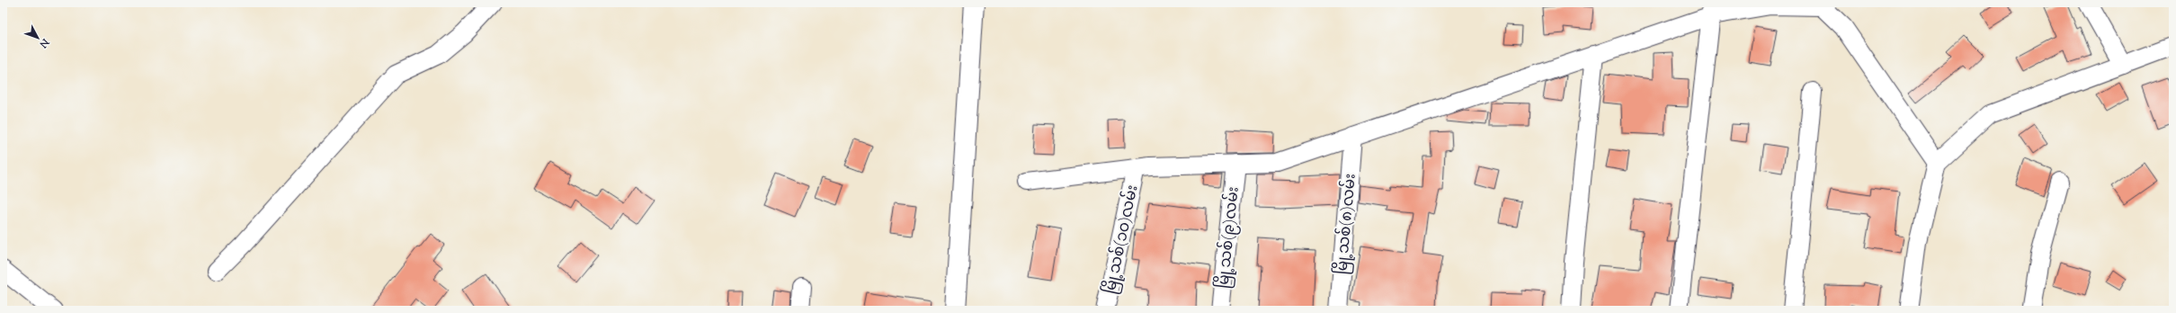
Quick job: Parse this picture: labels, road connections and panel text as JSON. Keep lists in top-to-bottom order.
{
  "streets": {
    "street": ["မြို့သစ်(၈)လမ်း", "မြို့သစ်(၉)လမ်း", "မြို့သစ်(၁၀)လမ်း"]
  },
  "north": "bottom right"
}
